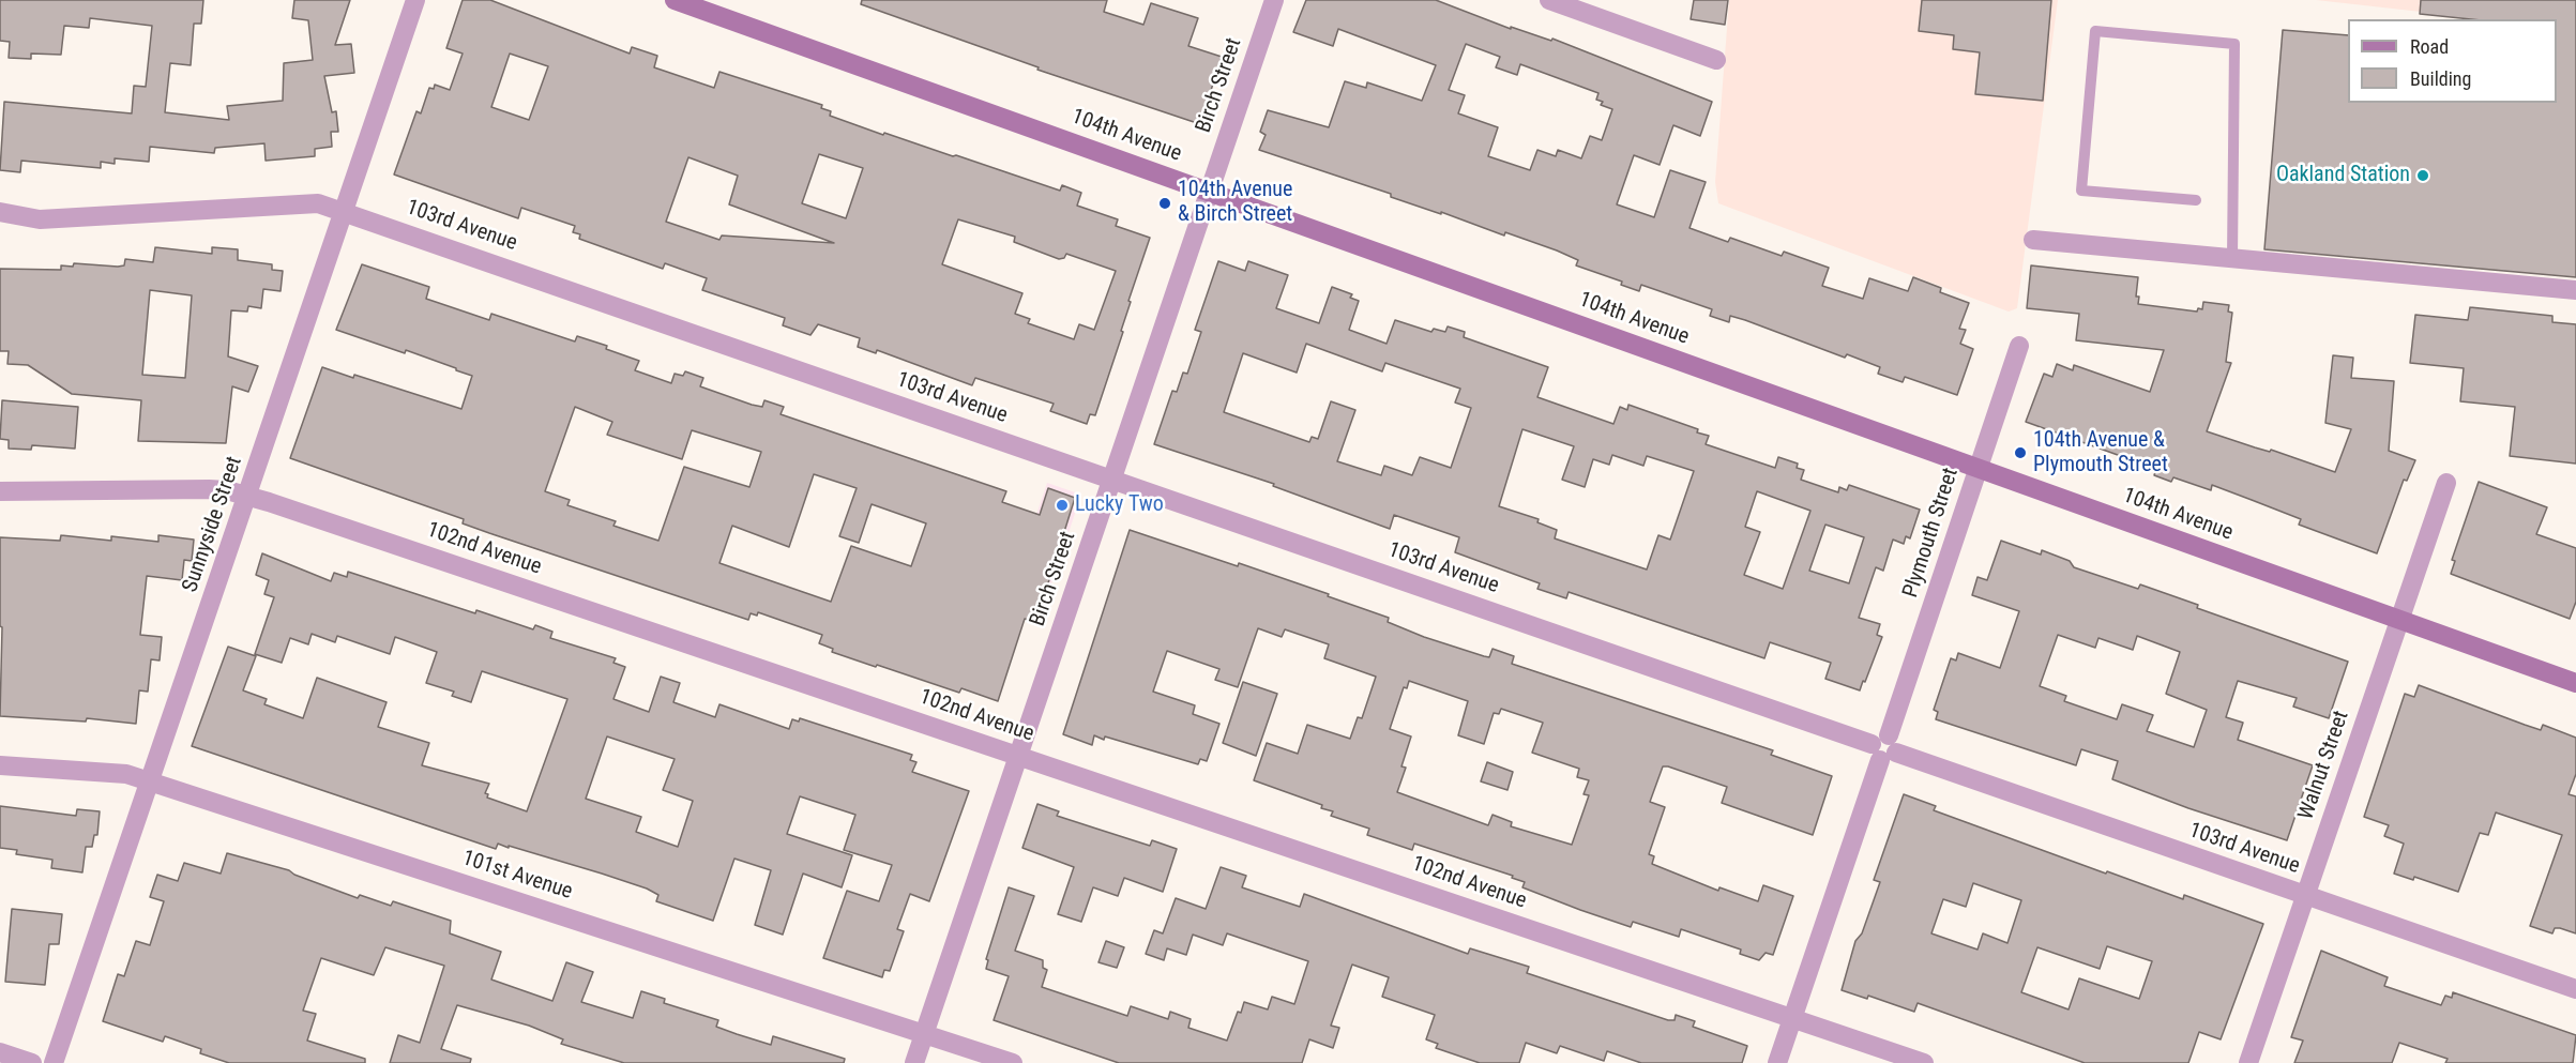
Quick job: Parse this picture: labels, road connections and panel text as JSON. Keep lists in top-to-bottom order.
{
  "streets": {
    "street": [
      "Birch Street",
      "104th Avenue",
      "103rd Avenue",
      "Sunnyside Street",
      "Plymouth Street",
      "102nd Avenue",
      "Walnut Street",
      "101st Avenue"
    ]
  },
  "crossings": [
    ["Birch Street", "104th Avenue"],
    ["Birch Street", "103rd Avenue"],
    ["Birch Street", "102nd Avenue"],
    ["Birch Street", "101st Avenue"],
    ["104th Avenue", "Plymouth Street"],
    ["104th Avenue", "Walnut Street"],
    ["103rd Avenue", "Sunnyside Street"],
    ["103rd Avenue", "Plymouth Street"],
    ["103rd Avenue", "Walnut Street"],
    ["Sunnyside Street", "102nd Avenue"],
    ["Sunnyside Street", "101st Avenue"],
    ["Plymouth Street", "102nd Avenue"]
  ],
  "places": [
    "Oakland Station",
    "104th Avenue & Birch Street",
    "104th Avenue & Plymouth Street",
    "Lucky Two"
  ],
  "legend": ["Road", "Building"]
}
